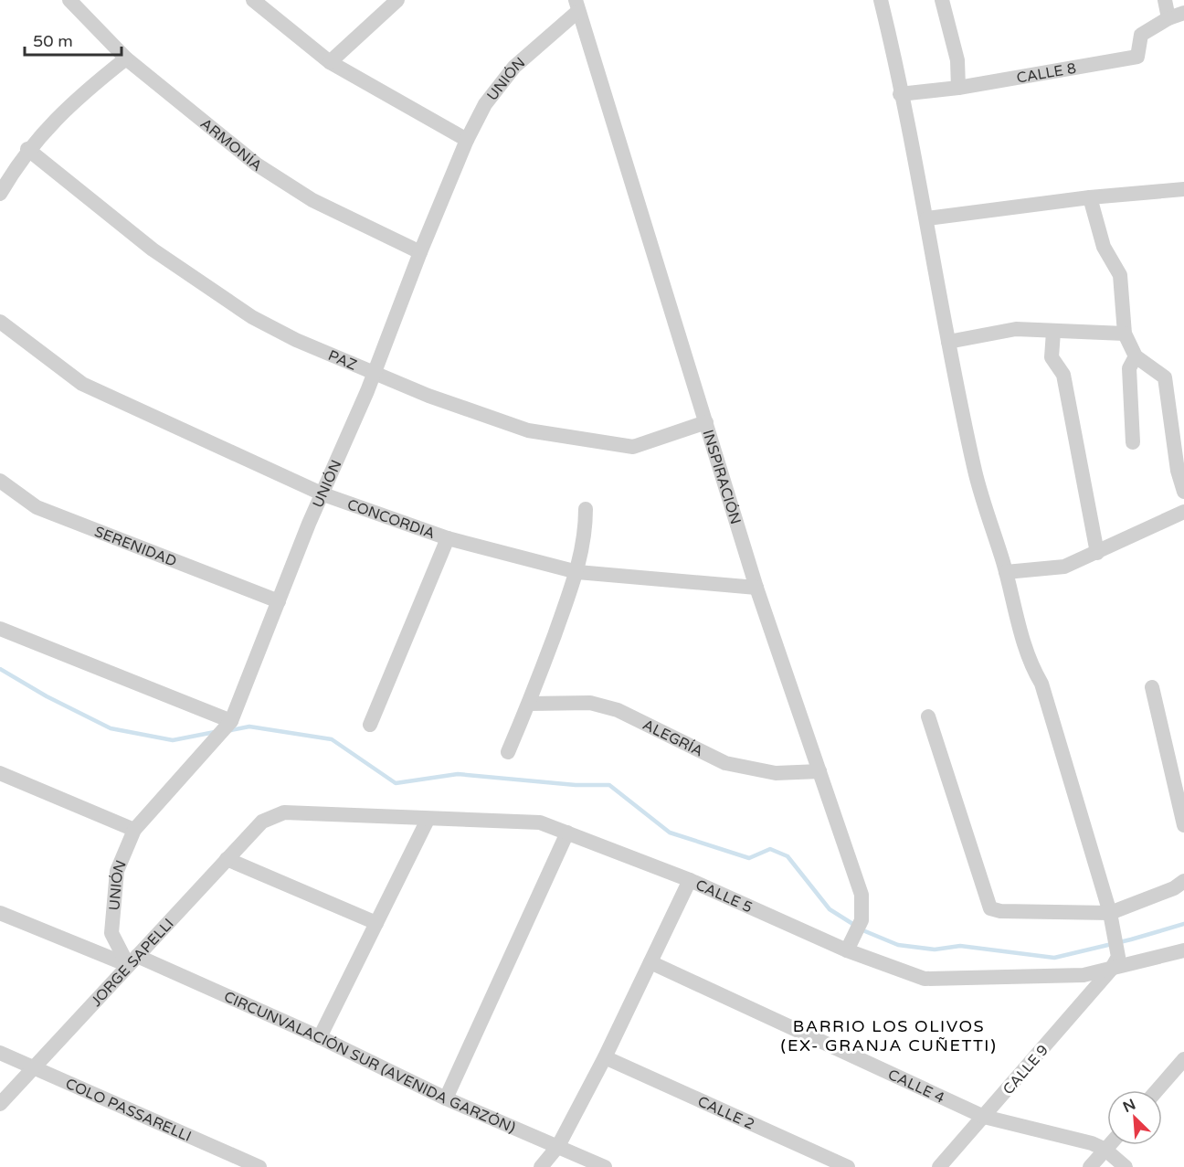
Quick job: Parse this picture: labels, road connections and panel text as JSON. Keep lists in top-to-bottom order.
{
  "streets": {
    "street": [
      "CALLE 8",
      "UNIÓN",
      "ARMONÍA",
      "PAZ",
      "INSPIRACIÓN",
      "CONCORDIA",
      "SERENIDAD",
      "ALEGRÍA",
      "CALLE 5",
      "JORGE SAPELLI",
      "CIRCUNVALACIÓN SUR (AVENIDA GARZÓN)",
      "CALLE 9",
      "CALLE 4",
      "COLO PASSARELLI",
      "CALLE 2"
    ]
  },
  "crossings": [
    ["UNIÓN", "ARMONÍA"],
    ["UNIÓN", "PAZ"],
    ["UNIÓN", "INSPIRACIÓN"],
    ["UNIÓN", "CONCORDIA"],
    ["UNIÓN", "SERENIDAD"],
    ["UNIÓN", "JORGE SAPELLI"],
    ["UNIÓN", "CIRCUNVALACIÓN SUR (AVENIDA GARZÓN)"],
    ["PAZ", "INSPIRACIÓN"],
    ["INSPIRACIÓN", "CONCORDIA"],
    ["INSPIRACIÓN", "ALEGRÍA"],
    ["INSPIRACIÓN", "CALLE 5"],
    ["CALLE 5", "JORGE SAPELLI"],
    ["CALLE 5", "CALLE 9"],
    ["JORGE SAPELLI", "CIRCUNVALACIÓN SUR (AVENIDA GARZÓN)"],
    ["JORGE SAPELLI", "COLO PASSARELLI"],
    ["CALLE 9", "CALLE 4"]
  ],
  "districts": ["BARRIO LOS OLIVOS (EX- GRANJA CUÑETTI)"],
  "scale_bar": "50 m",
  "north": "top left"
}
